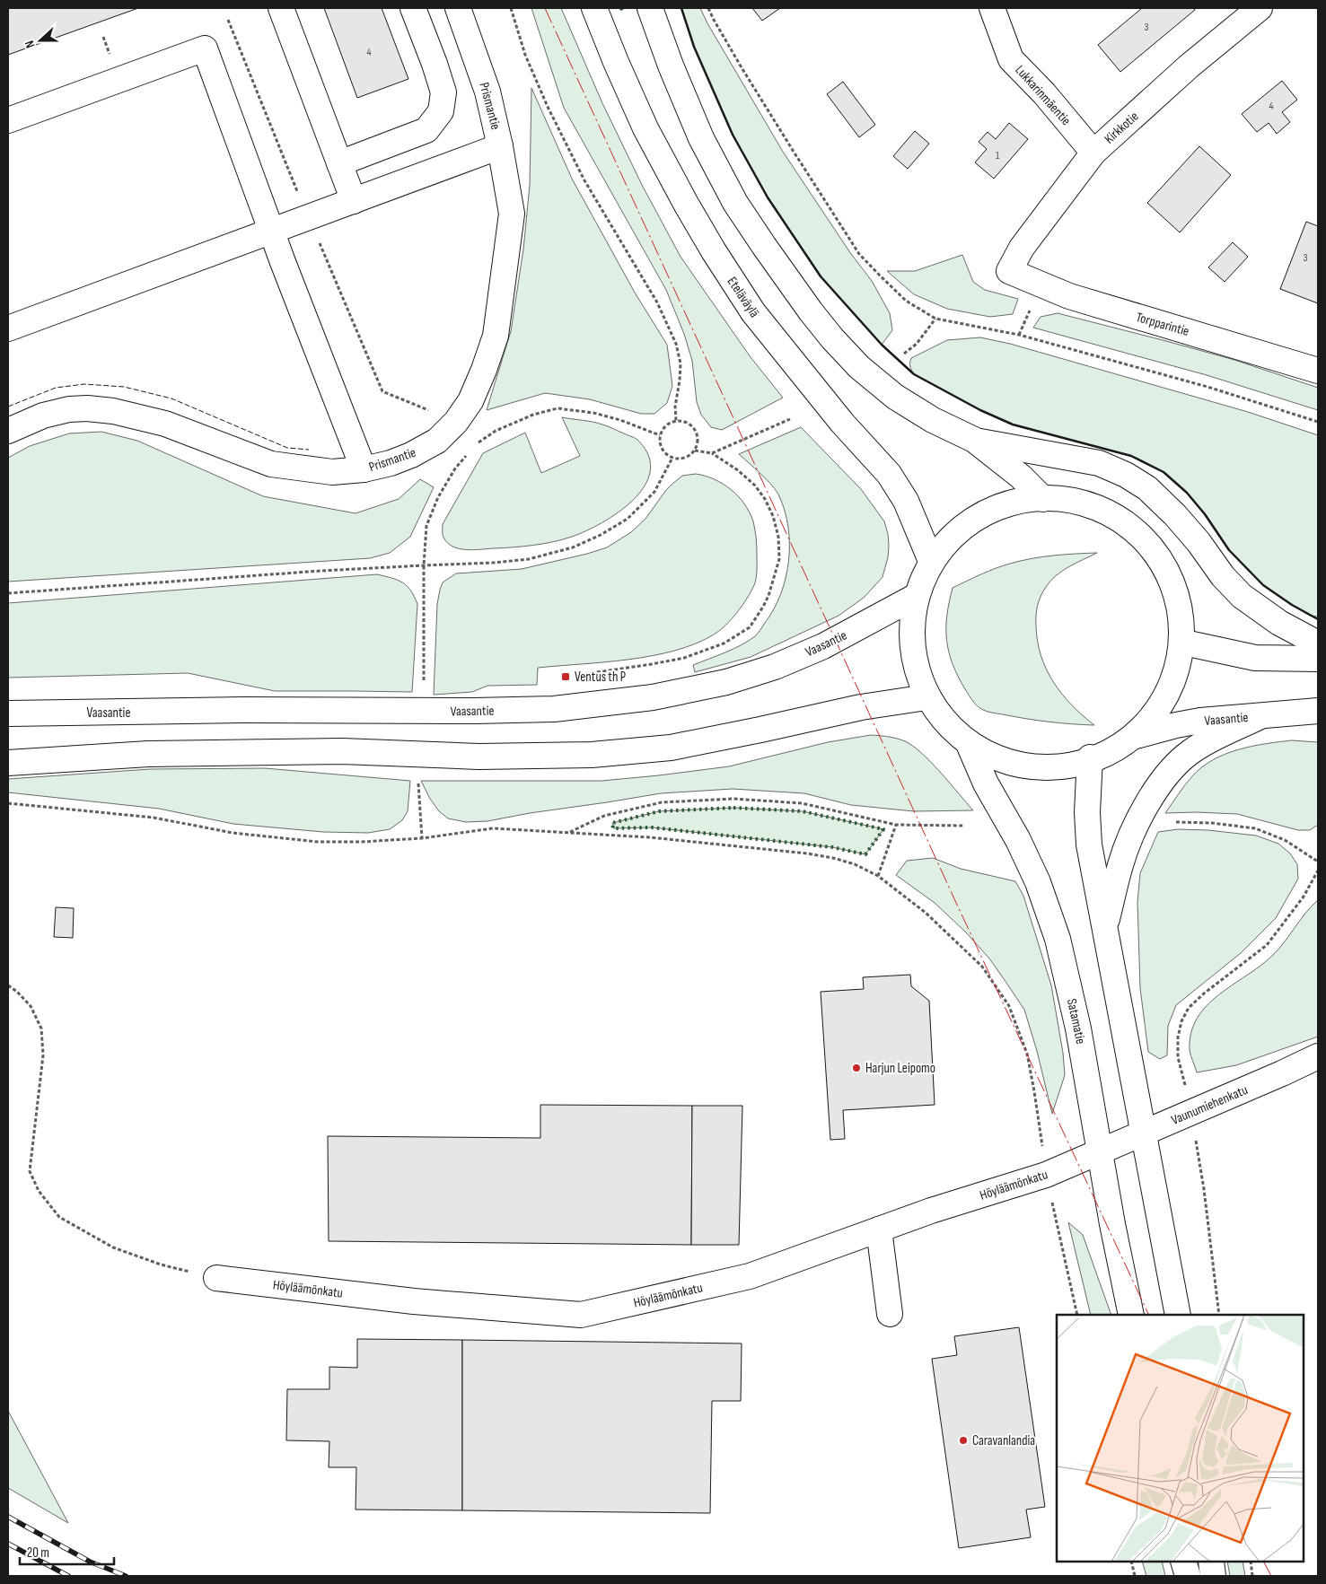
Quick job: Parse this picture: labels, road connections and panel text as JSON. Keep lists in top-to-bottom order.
{
  "streets": {
    "main road": [
      "Lukkarinmäentie",
      "Prismantie",
      "Kirkkotie",
      "Eteläväylä",
      "Torpparintie",
      "Vaasantie",
      "Satamatie",
      "Vaunumiehenkatu",
      "Höyläämönkatu"
    ]
  },
  "crossings": [
    ["Lukkarinmäentie", "Kirkkotie"],
    ["Kirkkotie", "Torpparintie"],
    ["Satamatie", "Vaunumiehenkatu"],
    ["Satamatie", "Höyläämönkatu"],
    ["Vaunumiehenkatu", "Höyläämönkatu"]
  ],
  "places": {
    "transit": ["Ventus th P"],
    "other": ["Harjun Leipomo", "Caravanlandia"]
  },
  "house_numbers": [
    "3",
    "4",
    "4",
    "1",
    "3"
  ],
  "scale_bar": "20 m",
  "north": "left"
}
